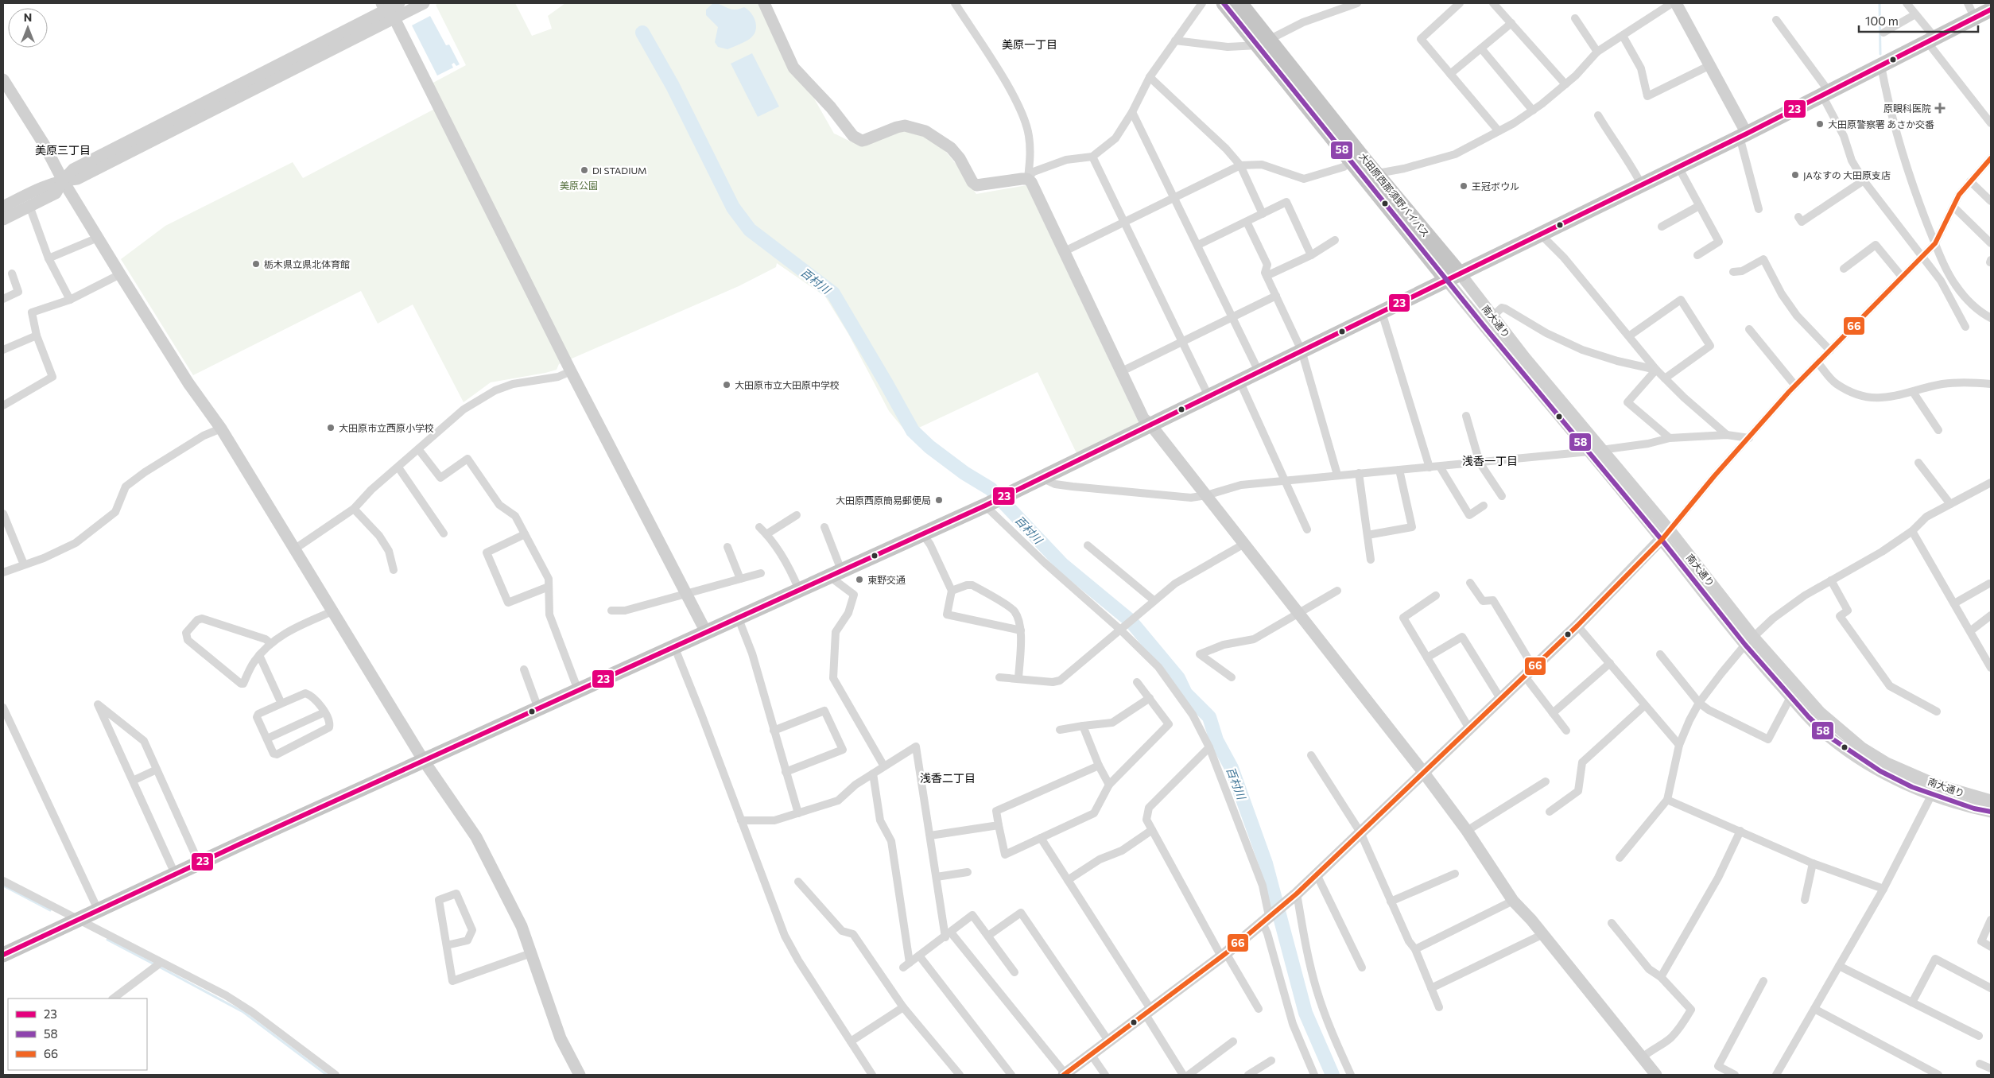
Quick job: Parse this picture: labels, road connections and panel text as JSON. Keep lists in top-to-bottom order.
{
  "streets": {
    "highway": ["大田原西那須野バイパス"],
    "street": ["南大通り"]
  },
  "crossings": [
    ["大田原西那須野バイパス", "南大通り"]
  ],
  "districts": [
    "美原一丁目",
    "美原三丁目",
    "浅香一丁目",
    "浅香二丁目"
  ],
  "water": ["百村川"],
  "parks": ["美原公園"],
  "places": {
    "health": ["原眼科医院"],
    "other": [
      "大田原警察署 あさか交番",
      "DI STADIUM",
      "JAなすの 大田原支店",
      "王冠ボウル",
      "栃木県立県北体育館",
      "大田原市立大田原中学校",
      "大田原市立西原小学校",
      "大田原西原簡易郵便局",
      "東野交通"
    ]
  },
  "lines": ["transit line 58", "transit line 23", "transit line 66"],
  "legend": ["23", "58", "66"],
  "scale_bar": "100 m",
  "north": "top"
}
